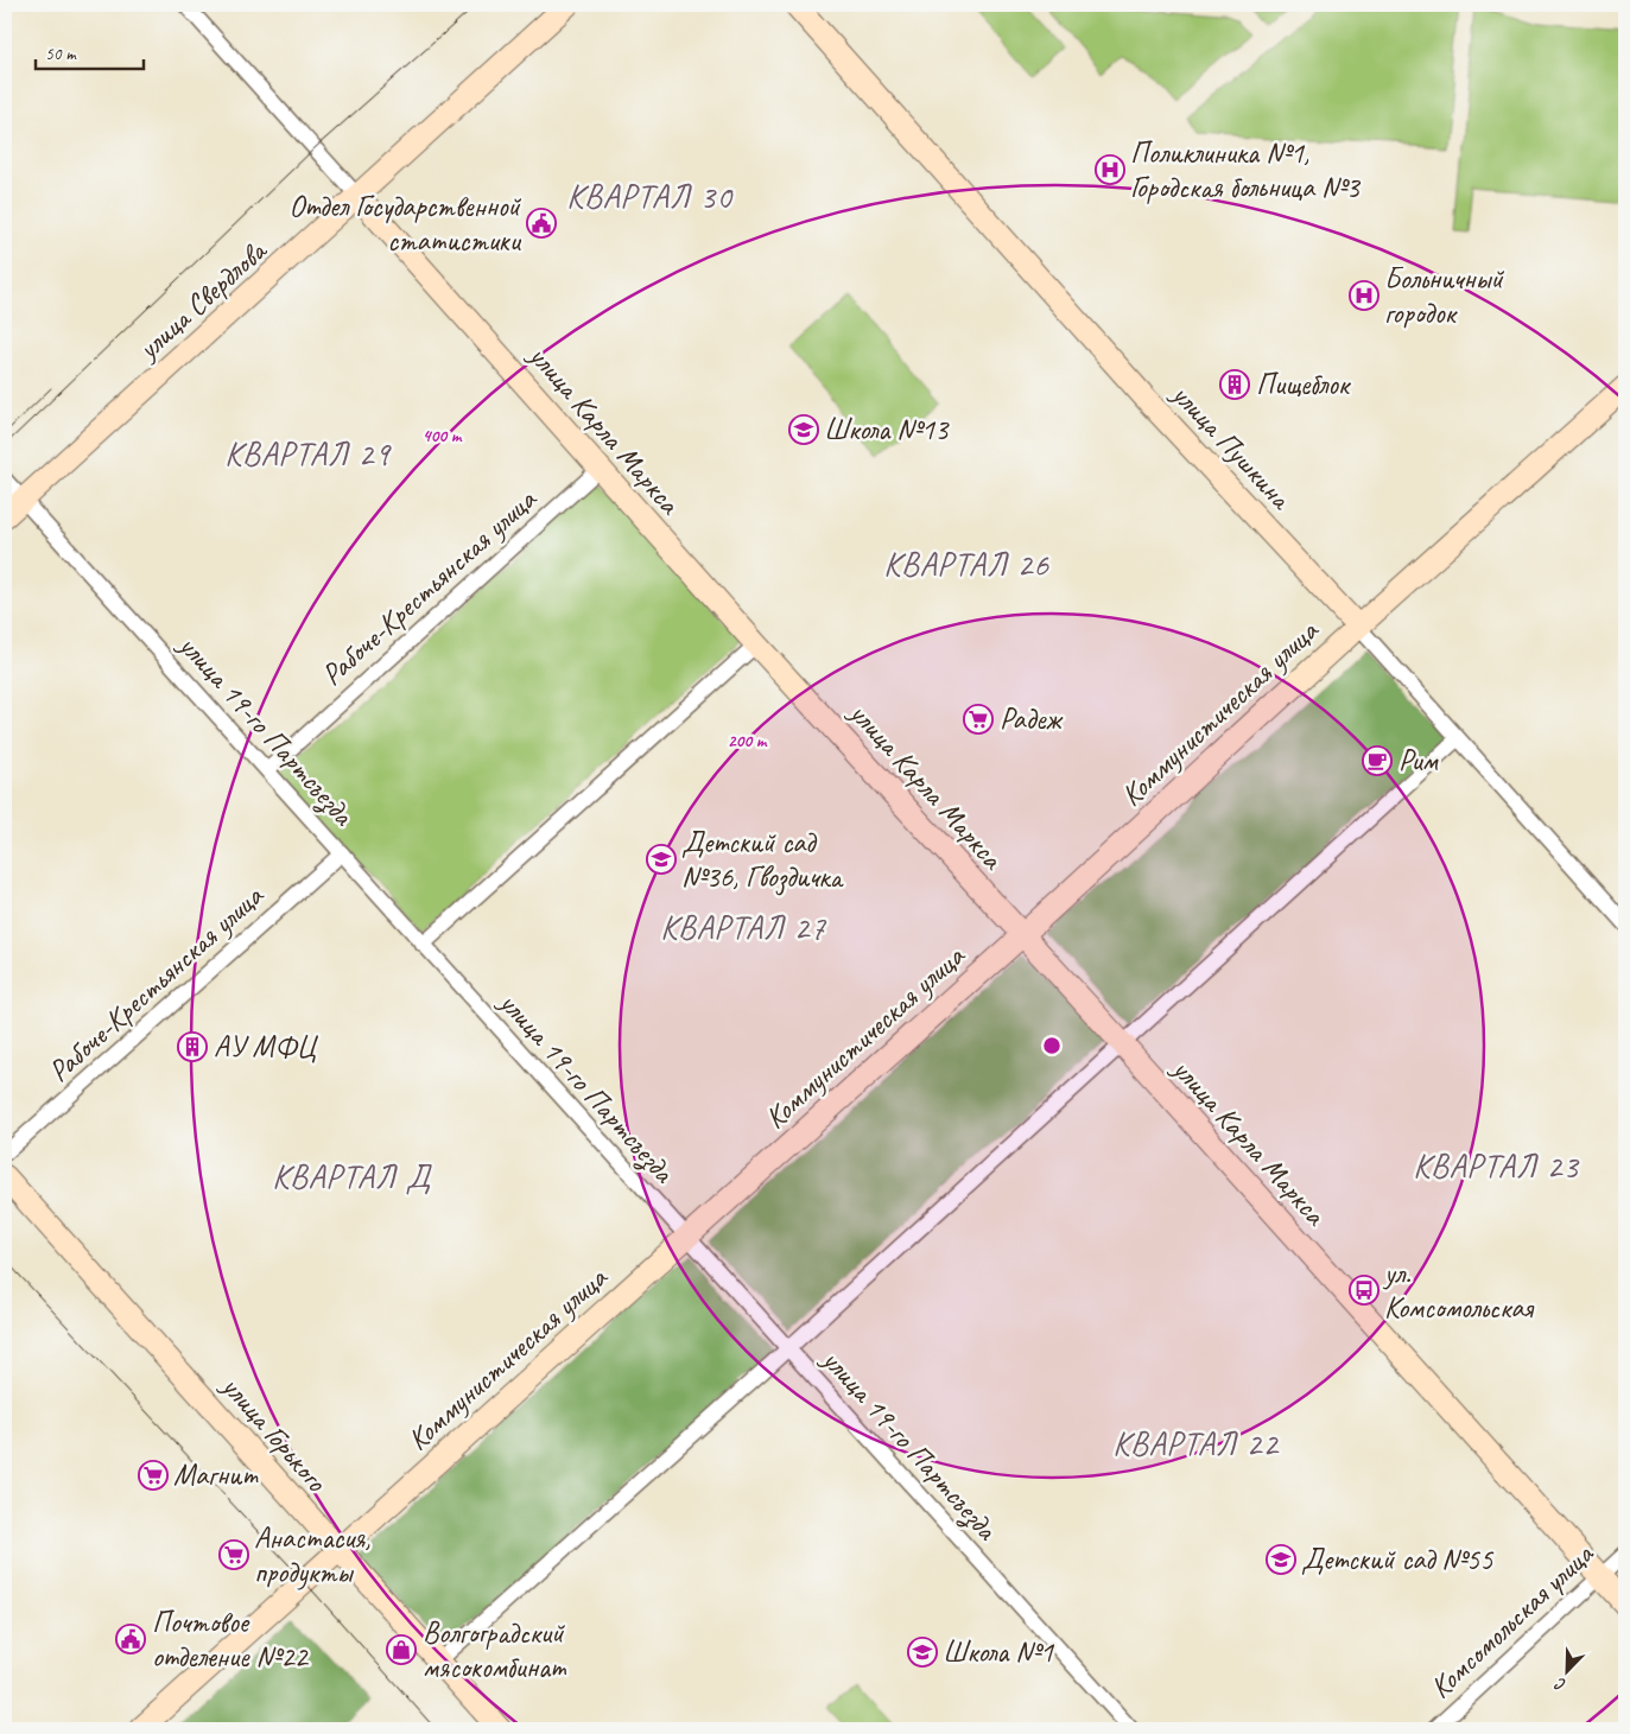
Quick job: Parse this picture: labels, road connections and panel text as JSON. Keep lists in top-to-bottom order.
{
  "streets": {
    "street": [
      "улица Свердлова",
      "улица Карла Маркса",
      "улица Пушкина",
      "Рабоче-Крестьянская улица",
      "Коммунистическая улица",
      "улица 19-го Партсъезда",
      "улица Горького",
      "Комсомольская улица"
    ]
  },
  "crossings": [
    ["улица Свердлова", "улица Карла Маркса"],
    ["улица Свердлова", "улица 19-го Партсъезда"],
    ["улица Карла Маркса", "Рабоче-Крестьянская улица"],
    ["улица Карла Маркса", "Коммунистическая улица"],
    ["улица Карла Маркса", "Комсомольская улица"],
    ["улица Пушкина", "Коммунистическая улица"],
    ["Рабоче-Крестьянская улица", "улица 19-го Партсъезда"],
    ["Коммунистическая улица", "улица 19-го Партсъезда"],
    ["Коммунистическая улица", "улица Горького"]
  ],
  "districts": [
    "КВАРТАЛ 30",
    "КВАРТАЛ 29",
    "КВАРТАЛ 26",
    "КВАРТАЛ 27",
    "КВАРТАЛ 23",
    "КВАРТАЛ Д",
    "КВАРТАЛ 22"
  ],
  "places": {
    "hospital": ["Поликлиника №1, Городская больница №3", "Больничный городок"],
    "public building": ["Отдел Государственной статистики", "Почтовое отделение №22"],
    "building": ["Пищеблок", "АУ МФЦ"],
    "school or university": [
      "Школа №13",
      "Детский сад №36, Гвоздичка",
      "Детский сад №55",
      "Школа №1"
    ],
    "supermarket": ["Радеж", "Магнит", "Анастасия, продукты"],
    "cafe": ["Рим"],
    "bus stop": ["ул. Комсомольская"],
    "shop": ["Волгоградский мясокомбинат"]
  },
  "scale_bar": "50 m",
  "north": "bottom left",
  "rings": ["400 m", "200 m"]
}
